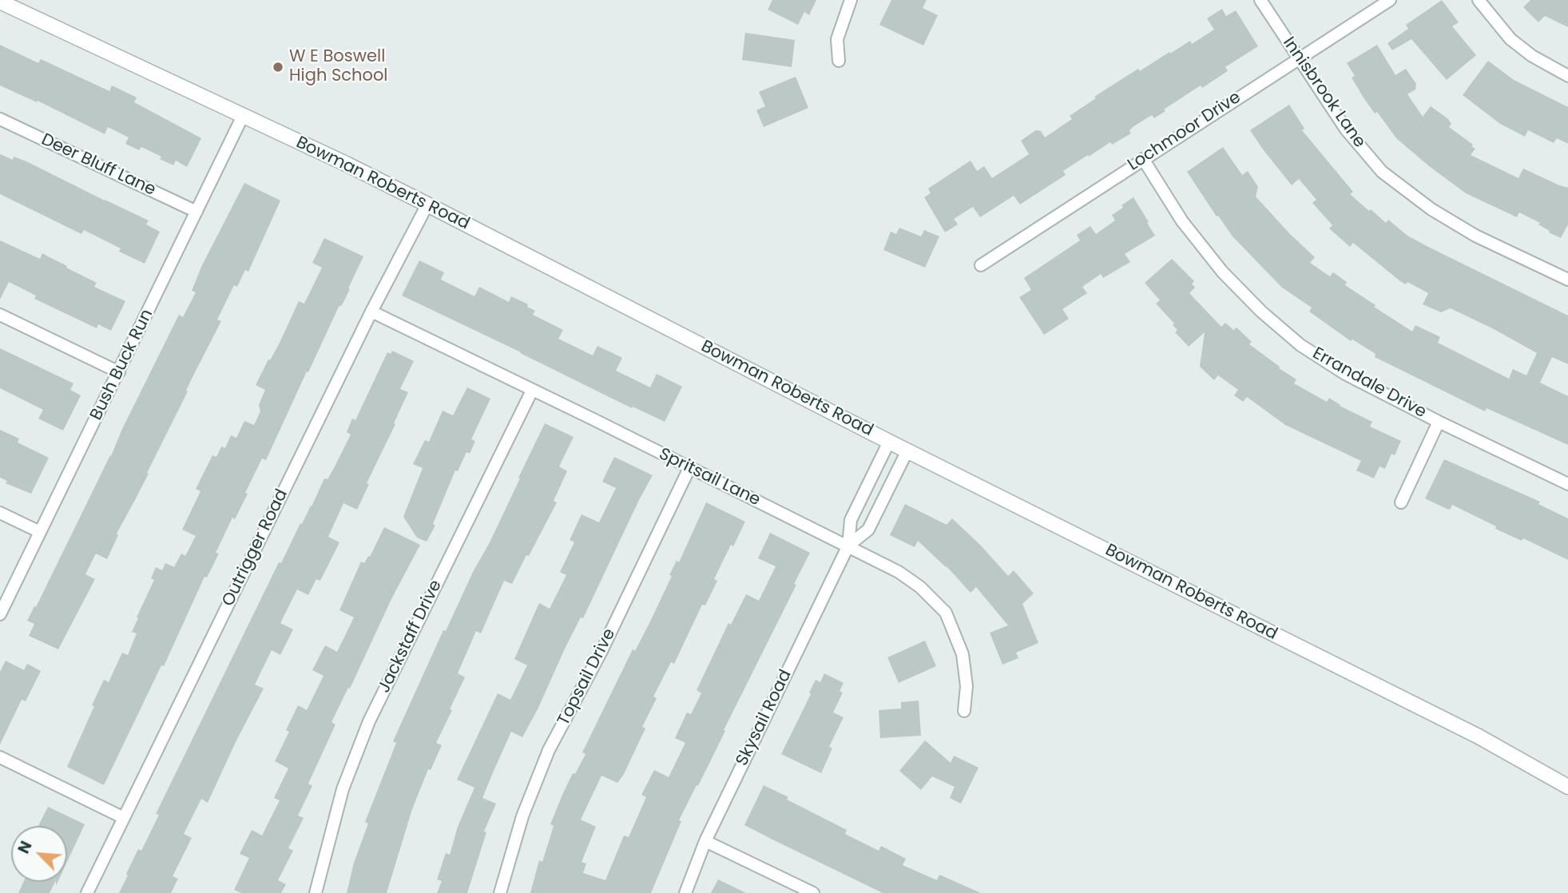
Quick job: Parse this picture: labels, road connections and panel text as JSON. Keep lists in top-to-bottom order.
{
  "streets": {
    "street": [
      "Innisbrook Lane",
      "Lochmoor Drive",
      "Deer Bluff Lane",
      "Bowman Roberts Road",
      "Bush Buck Run",
      "Errandale Drive",
      "Spritsail Lane",
      "Outrigger Road",
      "Jackstaff Drive",
      "Topsail Drive",
      "Skysail Road"
    ]
  },
  "crossings": [
    ["Innisbrook Lane", "Lochmoor Drive"],
    ["Lochmoor Drive", "Errandale Drive"],
    ["Deer Bluff Lane", "Bush Buck Run"],
    ["Bowman Roberts Road", "Bush Buck Run"],
    ["Bowman Roberts Road", "Outrigger Road"],
    ["Bowman Roberts Road", "Skysail Road"],
    ["Spritsail Lane", "Outrigger Road"],
    ["Spritsail Lane", "Jackstaff Drive"],
    ["Spritsail Lane", "Topsail Drive"],
    ["Spritsail Lane", "Skysail Road"]
  ],
  "places": ["W E Boswell High School"],
  "north": "top left"
}
